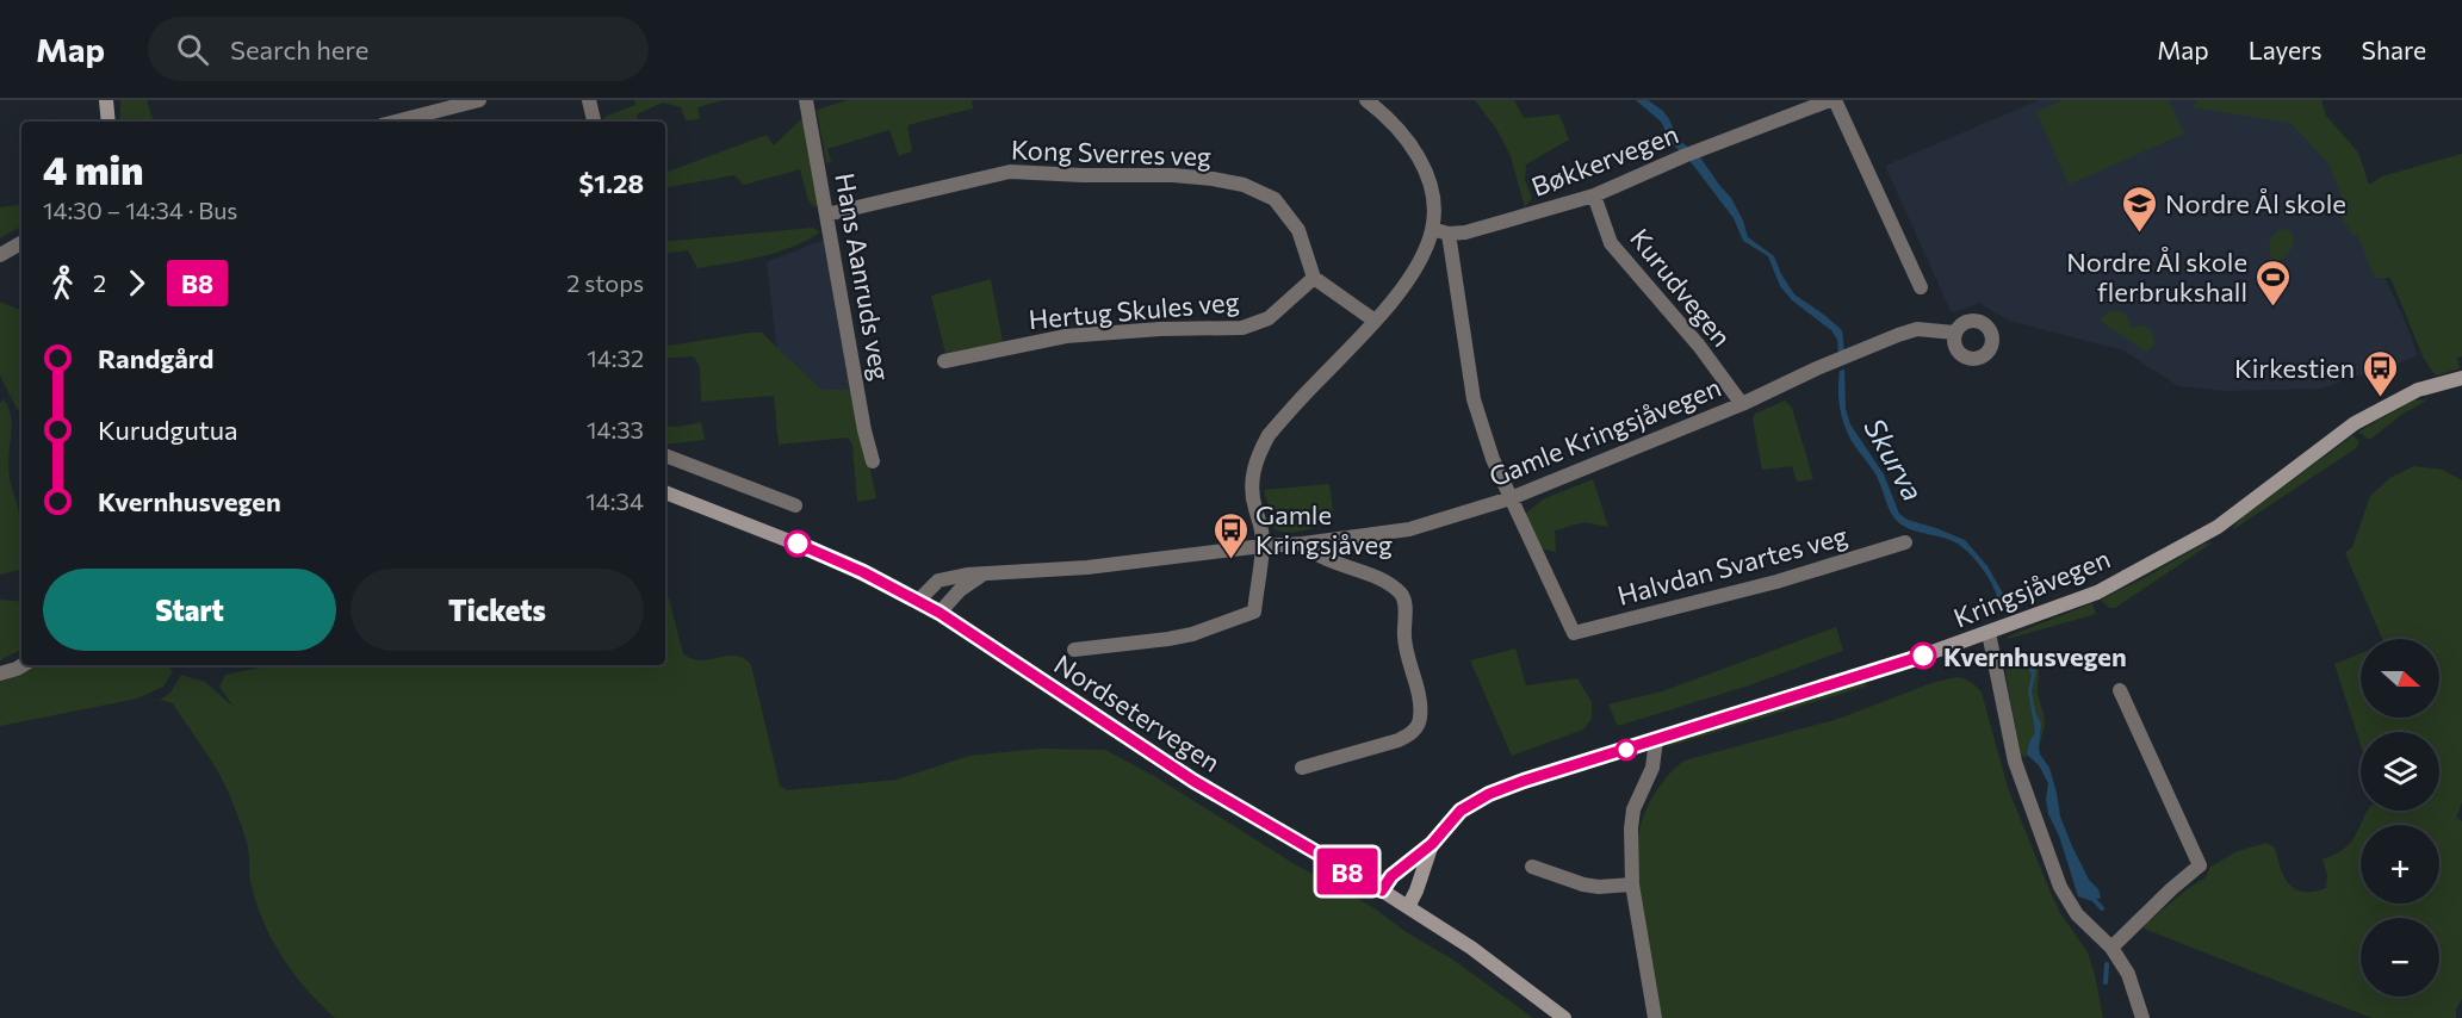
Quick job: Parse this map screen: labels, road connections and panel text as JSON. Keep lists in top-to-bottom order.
{
  "streets": {
    "street": [
      "Kong Sverres veg",
      "Bøkkervegen",
      "Hans Aanruds veg",
      "Kurudvegen",
      "Hertug Skules veg",
      "Gamle Kringsjåvegen",
      "Halvdan Svartes veg",
      "Kringsjåvegen",
      "Nordsetervegen"
    ]
  },
  "crossings": [
    ["Kong Sverres veg", "Hans Aanruds veg"],
    ["Kong Sverres veg", "Hertug Skules veg"],
    ["Bøkkervegen", "Kurudvegen"],
    ["Kurudvegen", "Gamle Kringsjåvegen"],
    ["Gamle Kringsjåvegen", "Halvdan Svartes veg"],
    ["Gamle Kringsjåvegen", "Nordsetervegen"],
    ["Kringsjåvegen", "Nordsetervegen"]
  ],
  "water": ["Skurva"],
  "places": {
    "school or university": ["Nordre Ål skole"],
    "sports": ["Nordre Ål skole flerbrukshall"],
    "bus stop": ["Kirkestien", "Gamle Kringsjåveg"],
    "other": ["Kvernhusvegen"]
  },
  "lines": ["bus line B8"],
  "north": "right",
  "page": {
    "header": "Map",
    "search": "Search here",
    "nav": ["Map", "Layers", "Share"],
    "on_map": "B8",
    "heading": ["4 min", "14:30 – 14:34 · Bus", "$1.28"],
    "legs": ["2", "B8", "2 stops"],
    "list": [
      {
        "name": "Randgård",
        "value": "14:32"
      },
      {
        "name": "Kurudgutua",
        "value": "14:33"
      },
      {
        "name": "Kvernhusvegen",
        "value": "14:34"
      }
    ],
    "buttons": ["Start", "Tickets"],
    "map_buttons": ["+", "−"]
  }
}
